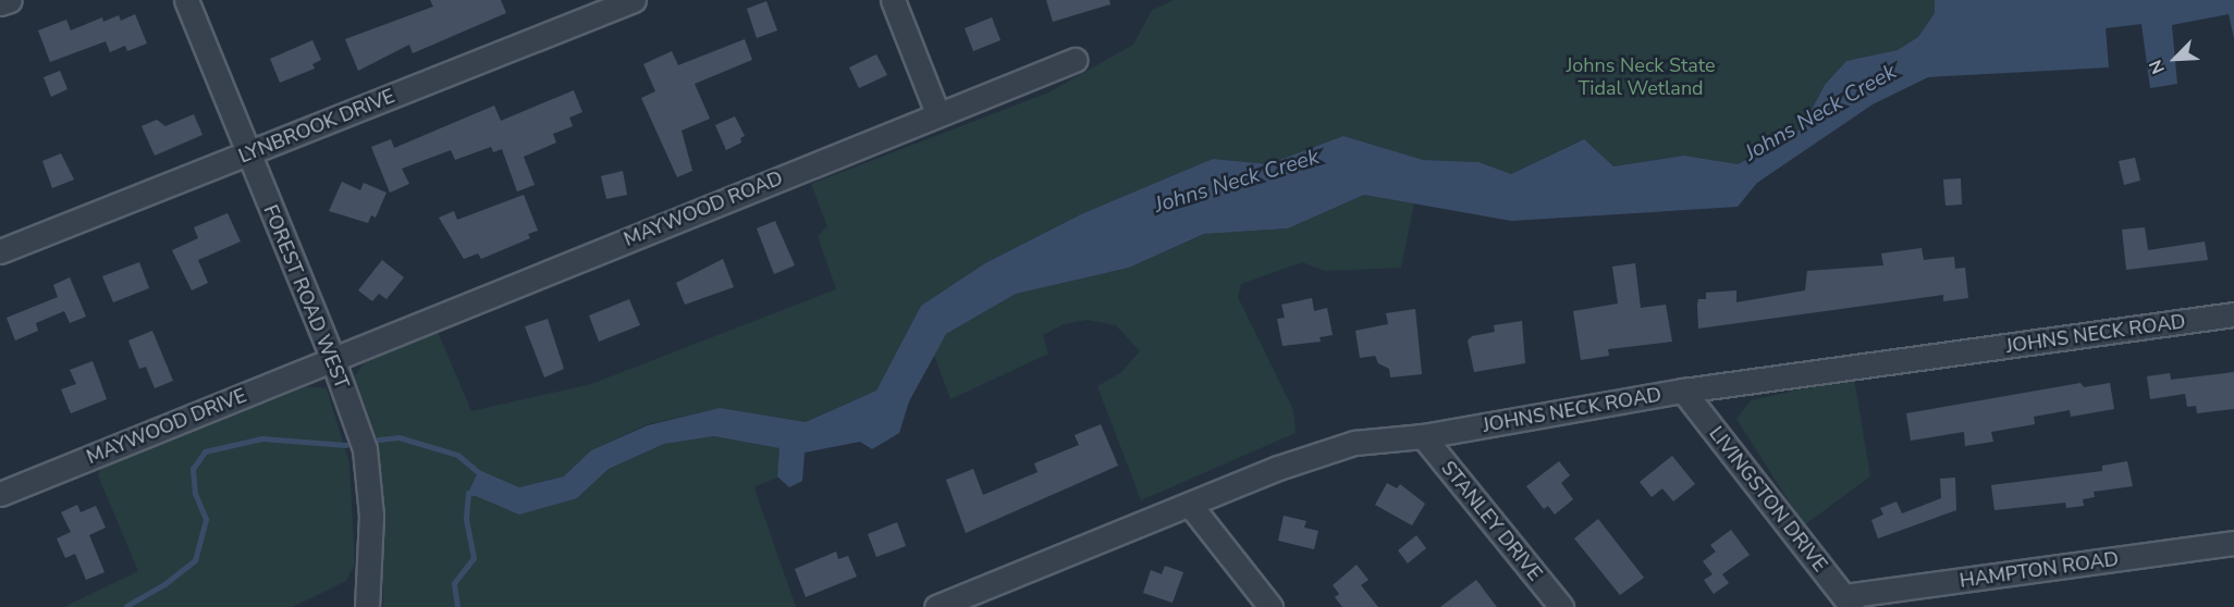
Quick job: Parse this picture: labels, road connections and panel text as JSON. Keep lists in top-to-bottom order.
{
  "streets": {
    "street": [
      "LYNBROOK DRIVE",
      "MAYWOOD ROAD",
      "FOREST ROAD WEST",
      "JOHNS NECK ROAD",
      "MAYWOOD DRIVE",
      "LIVINGSTON DRIVE",
      "STANLEY DRIVE",
      "HAMPTON ROAD"
    ]
  },
  "crossings": [
    ["LYNBROOK DRIVE", "FOREST ROAD WEST"],
    ["MAYWOOD ROAD", "FOREST ROAD WEST"],
    ["MAYWOOD ROAD", "MAYWOOD DRIVE"],
    ["FOREST ROAD WEST", "MAYWOOD DRIVE"],
    ["JOHNS NECK ROAD", "LIVINGSTON DRIVE"],
    ["JOHNS NECK ROAD", "STANLEY DRIVE"],
    ["LIVINGSTON DRIVE", "HAMPTON ROAD"]
  ],
  "water": ["Johns Neck Creek"],
  "parks": ["Johns Neck State Tidal Wetland"],
  "north": "bottom left"
}
